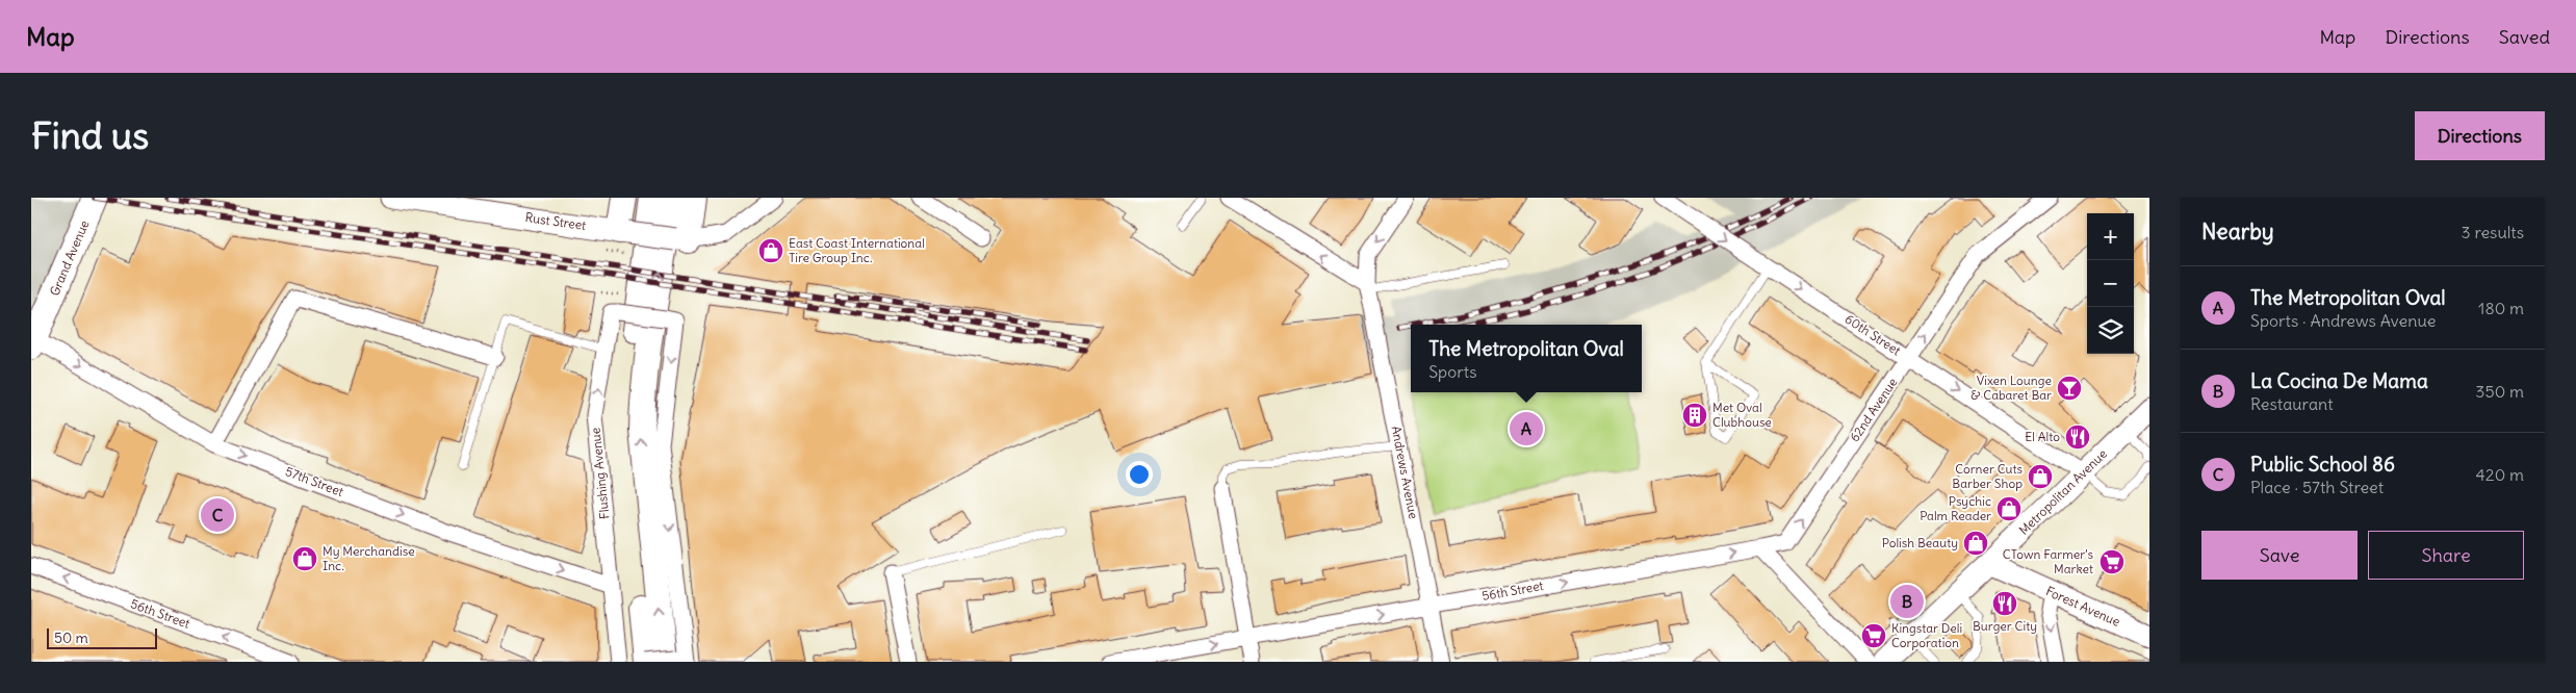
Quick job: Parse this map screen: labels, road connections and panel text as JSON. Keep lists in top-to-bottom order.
{
  "streets": {
    "main road": [
      "Rust Street",
      "Grand Avenue",
      "Flushing Avenue",
      "Metropolitan Avenue",
      "Forest Avenue"
    ],
    "street": [
      "60th Street",
      "62nd Avenue",
      "Andrews Avenue",
      "57th Street",
      "56th Street"
    ]
  },
  "crossings": [
    ["Grand Avenue", "57th Street"],
    ["60th Street", "62nd Avenue"],
    ["60th Street", "Metropolitan Avenue"],
    ["62nd Avenue", "56th Street"],
    ["Andrews Avenue", "56th Street"],
    ["Flushing Avenue", "57th Street"],
    ["Metropolitan Avenue", "Forest Avenue"]
  ],
  "one_way": ["60th Street", "62nd Avenue", "57th Street"],
  "places": {
    "shop": [
      "East Coast International Tire Group Inc.",
      "Corner Cuts Barber Shop",
      "Psychic Palm Reader",
      "Polish Beauty",
      "My Merchandise Inc."
    ],
    "bar": ["Vixen Lounge & Cabaret Bar"],
    "building": ["Met Oval Clubhouse"],
    "restaurant": ["El Alto", "Burger City"],
    "supermarket": ["CTown Farmer’s Market", "Kingstar Deli Corporation"]
  },
  "scale_bar": "50 m",
  "page": {
    "header": "Map",
    "nav": ["Map", "Directions", "Saved"],
    "buttons": [
      "Directions",
      ["Save", "Share"]
    ],
    "title": "Find us",
    "heading": ["Nearby", "3 results"],
    "map_buttons": ["+", "−"],
    "list": [
      {
        "mark": "A",
        "name": "The Metropolitan Oval",
        "note": "Sports · Andrews Avenue",
        "value": "180 m"
      },
      {
        "mark": "B",
        "name": "La Cocina De Mama",
        "note": "Restaurant",
        "value": "350 m"
      },
      {
        "mark": "C",
        "name": "Public School 86",
        "note": "Place · 57th Street",
        "value": "420 m"
      }
    ],
    "popup": ["The Metropolitan Oval", "Sports"],
    "pins": ["A", "C", "B"],
    "scale": "50 m"
  }
}
